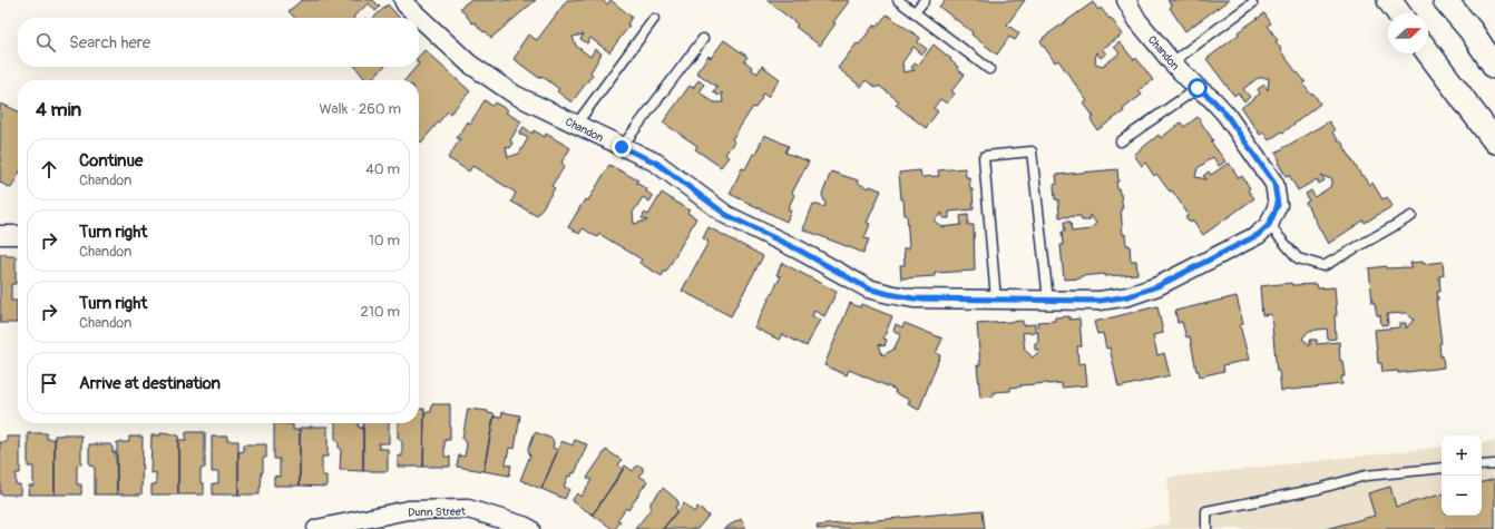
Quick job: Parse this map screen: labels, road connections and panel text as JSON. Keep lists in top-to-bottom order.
{
  "streets": {
    "street": ["Chandon", "Dunn Street"]
  },
  "north": "right",
  "page": {
    "search": "Search here",
    "heading": ["4 min", "Walk · 260 m"],
    "list": [
      ["Continue", "Chandon", "40 m"],
      ["Turn right", "Chandon", "10 m"],
      ["Turn right", "Chandon", "210 m"],
      "Arrive at destination"
    ],
    "map_buttons": ["+", "−"]
  }
}
